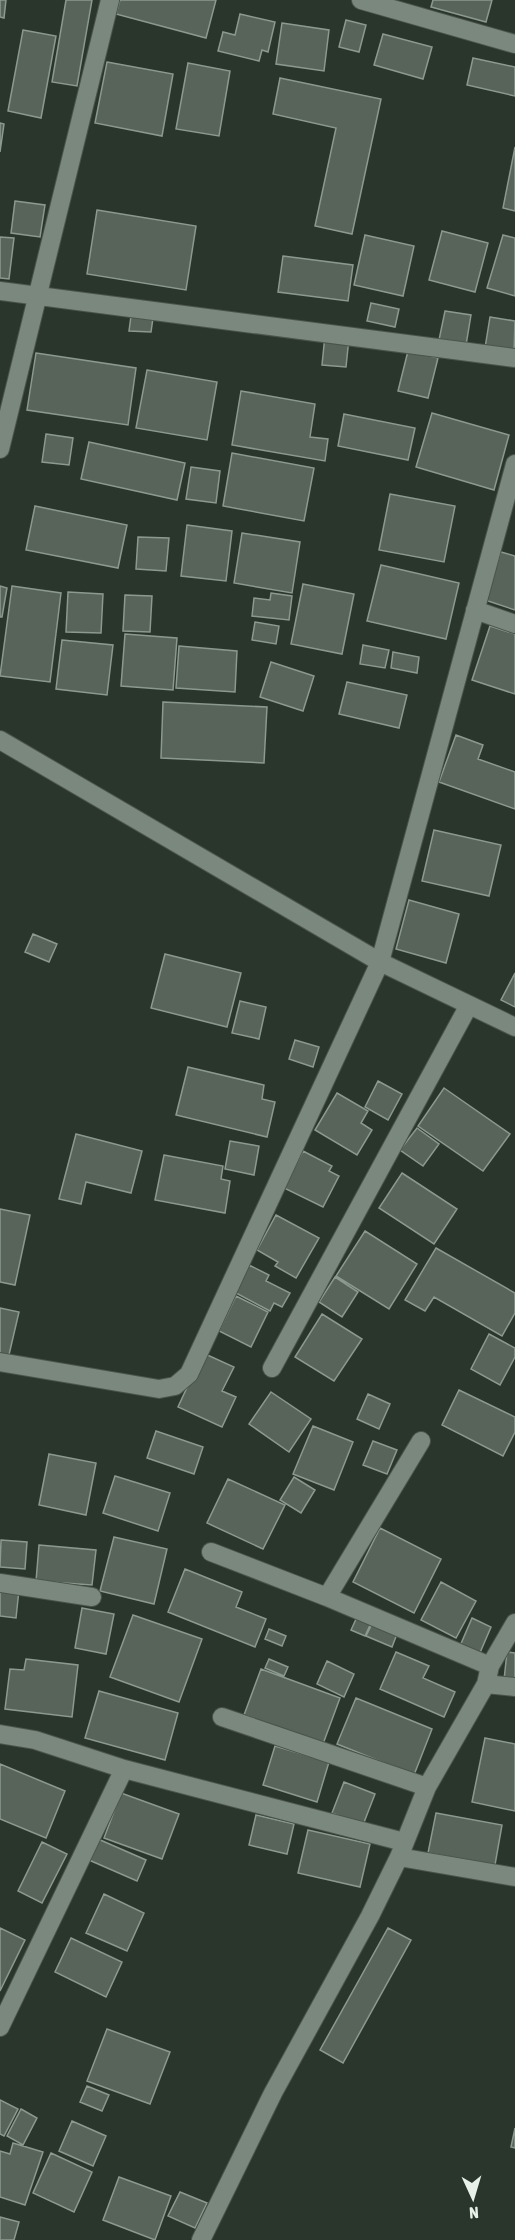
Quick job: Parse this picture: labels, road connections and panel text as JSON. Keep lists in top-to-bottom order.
{
  "north": "bottom"
}
